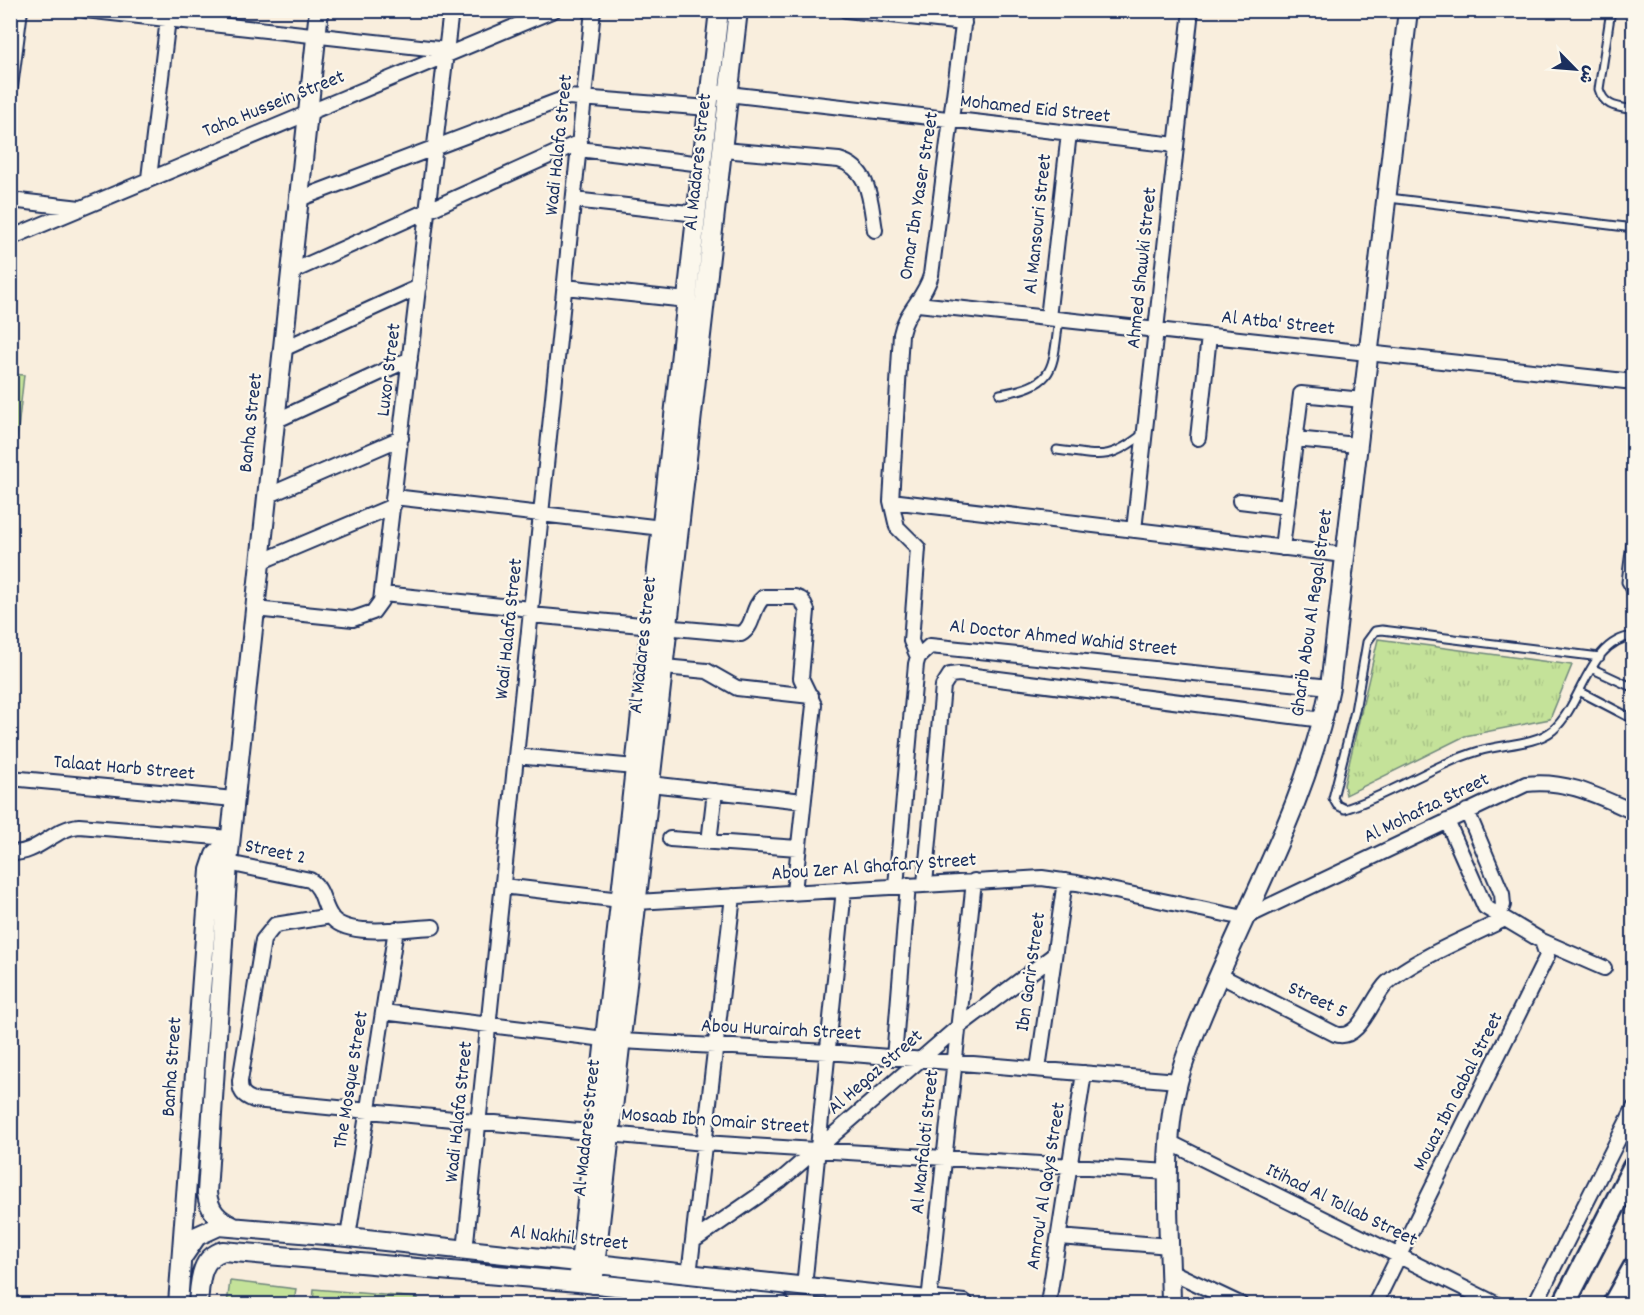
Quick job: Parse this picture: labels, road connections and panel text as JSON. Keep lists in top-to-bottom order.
{
  "streets": {
    "main road": [
      "Al Madares Street",
      "Banha Street",
      "Gharib Abou Al Regal Street",
      "Al Nakhil Street"
    ],
    "street": [
      "Taha Hussein Street",
      "Mohamed Eid Street",
      "Wadi Halafa Street",
      "Omar Ibn Yaser Street",
      "Al Mansouri Street",
      "Ahmed Shawki Street",
      "Al Atba' Street",
      "Luxor Street",
      "Al Doctor Ahmed Wahid Street",
      "Talaat Harb Street",
      "Al Mohafza Street",
      "Street 2",
      "Abou Zer Al Ghafary Street",
      "Ibn Garir Street",
      "Street 5",
      "Abou Hurairah Street",
      "Al Hegaz Street",
      "The Mosque Street",
      "Mouaz Ibn Gabal Street",
      "Mosaab Ibn Omair Street",
      "Al Manfaloti Street",
      "Amrou' Al Qays Street",
      "Itihad Al Tollab Street"
    ]
  },
  "crossings": [
    ["Taha Hussein Street", "Luxor Street"],
    ["Taha Hussein Street", "Banha Street"],
    ["Mohamed Eid Street", "Wadi Halafa Street"],
    ["Mohamed Eid Street", "Al Madares Street"],
    ["Mohamed Eid Street", "Omar Ibn Yaser Street"],
    ["Mohamed Eid Street", "Al Mansouri Street"],
    ["Mohamed Eid Street", "Ahmed Shawki Street"],
    ["Mohamed Eid Street", "Luxor Street"],
    ["Mohamed Eid Street", "Banha Street"],
    ["Wadi Halafa Street", "Abou Zer Al Ghafary Street"],
    ["Wadi Halafa Street", "Abou Hurairah Street"],
    ["Wadi Halafa Street", "Mosaab Ibn Omair Street"],
    ["Wadi Halafa Street", "Al Nakhil Street"],
    ["Al Madares Street", "Abou Zer Al Ghafary Street"],
    ["Al Madares Street", "Abou Hurairah Street"],
    ["Al Madares Street", "Mosaab Ibn Omair Street"],
    ["Al Madares Street", "Al Nakhil Street"],
    ["Omar Ibn Yaser Street", "Al Atba' Street"],
    ["Omar Ibn Yaser Street", "Al Doctor Ahmed Wahid Street"],
    ["Al Mansouri Street", "Al Atba' Street"],
    ["Ahmed Shawki Street", "Al Atba' Street"],
    ["Al Atba' Street", "Gharib Abou Al Regal Street"],
    ["Banha Street", "Talaat Harb Street"],
    ["Banha Street", "Street 2"],
    ["Banha Street", "Al Nakhil Street"],
    ["Gharib Abou Al Regal Street", "Al Doctor Ahmed Wahid Street"],
    ["Gharib Abou Al Regal Street", "Al Mohafza Street"],
    ["Gharib Abou Al Regal Street", "Abou Zer Al Ghafary Street"],
    ["Gharib Abou Al Regal Street", "Street 5"],
    ["Gharib Abou Al Regal Street", "Abou Hurairah Street"],
    ["Gharib Abou Al Regal Street", "Mosaab Ibn Omair Street"],
    ["Gharib Abou Al Regal Street", "Itihad Al Tollab Street"],
    ["Al Mohafza Street", "Abou Zer Al Ghafary Street"],
    ["Street 2", "Mosaab Ibn Omair Street"],
    ["Abou Zer Al Ghafary Street", "Ibn Garir Street"],
    ["Abou Zer Al Ghafary Street", "Al Manfaloti Street"],
    ["Ibn Garir Street", "Abou Hurairah Street"],
    ["Ibn Garir Street", "Al Hegaz Street"],
    ["Abou Hurairah Street", "Al Hegaz Street"],
    ["Abou Hurairah Street", "The Mosque Street"],
    ["Abou Hurairah Street", "Al Manfaloti Street"],
    ["Abou Hurairah Street", "Amrou' Al Qays Street"],
    ["Al Hegaz Street", "Mosaab Ibn Omair Street"],
    ["Al Hegaz Street", "Al Manfaloti Street"],
    ["The Mosque Street", "Mosaab Ibn Omair Street"],
    ["The Mosque Street", "Al Nakhil Street"],
    ["Mouaz Ibn Gabal Street", "Itihad Al Tollab Street"],
    ["Mosaab Ibn Omair Street", "Al Manfaloti Street"],
    ["Mosaab Ibn Omair Street", "Amrou' Al Qays Street"],
    ["Al Manfaloti Street", "Al Nakhil Street"]
  ],
  "north": "bottom right"
}
